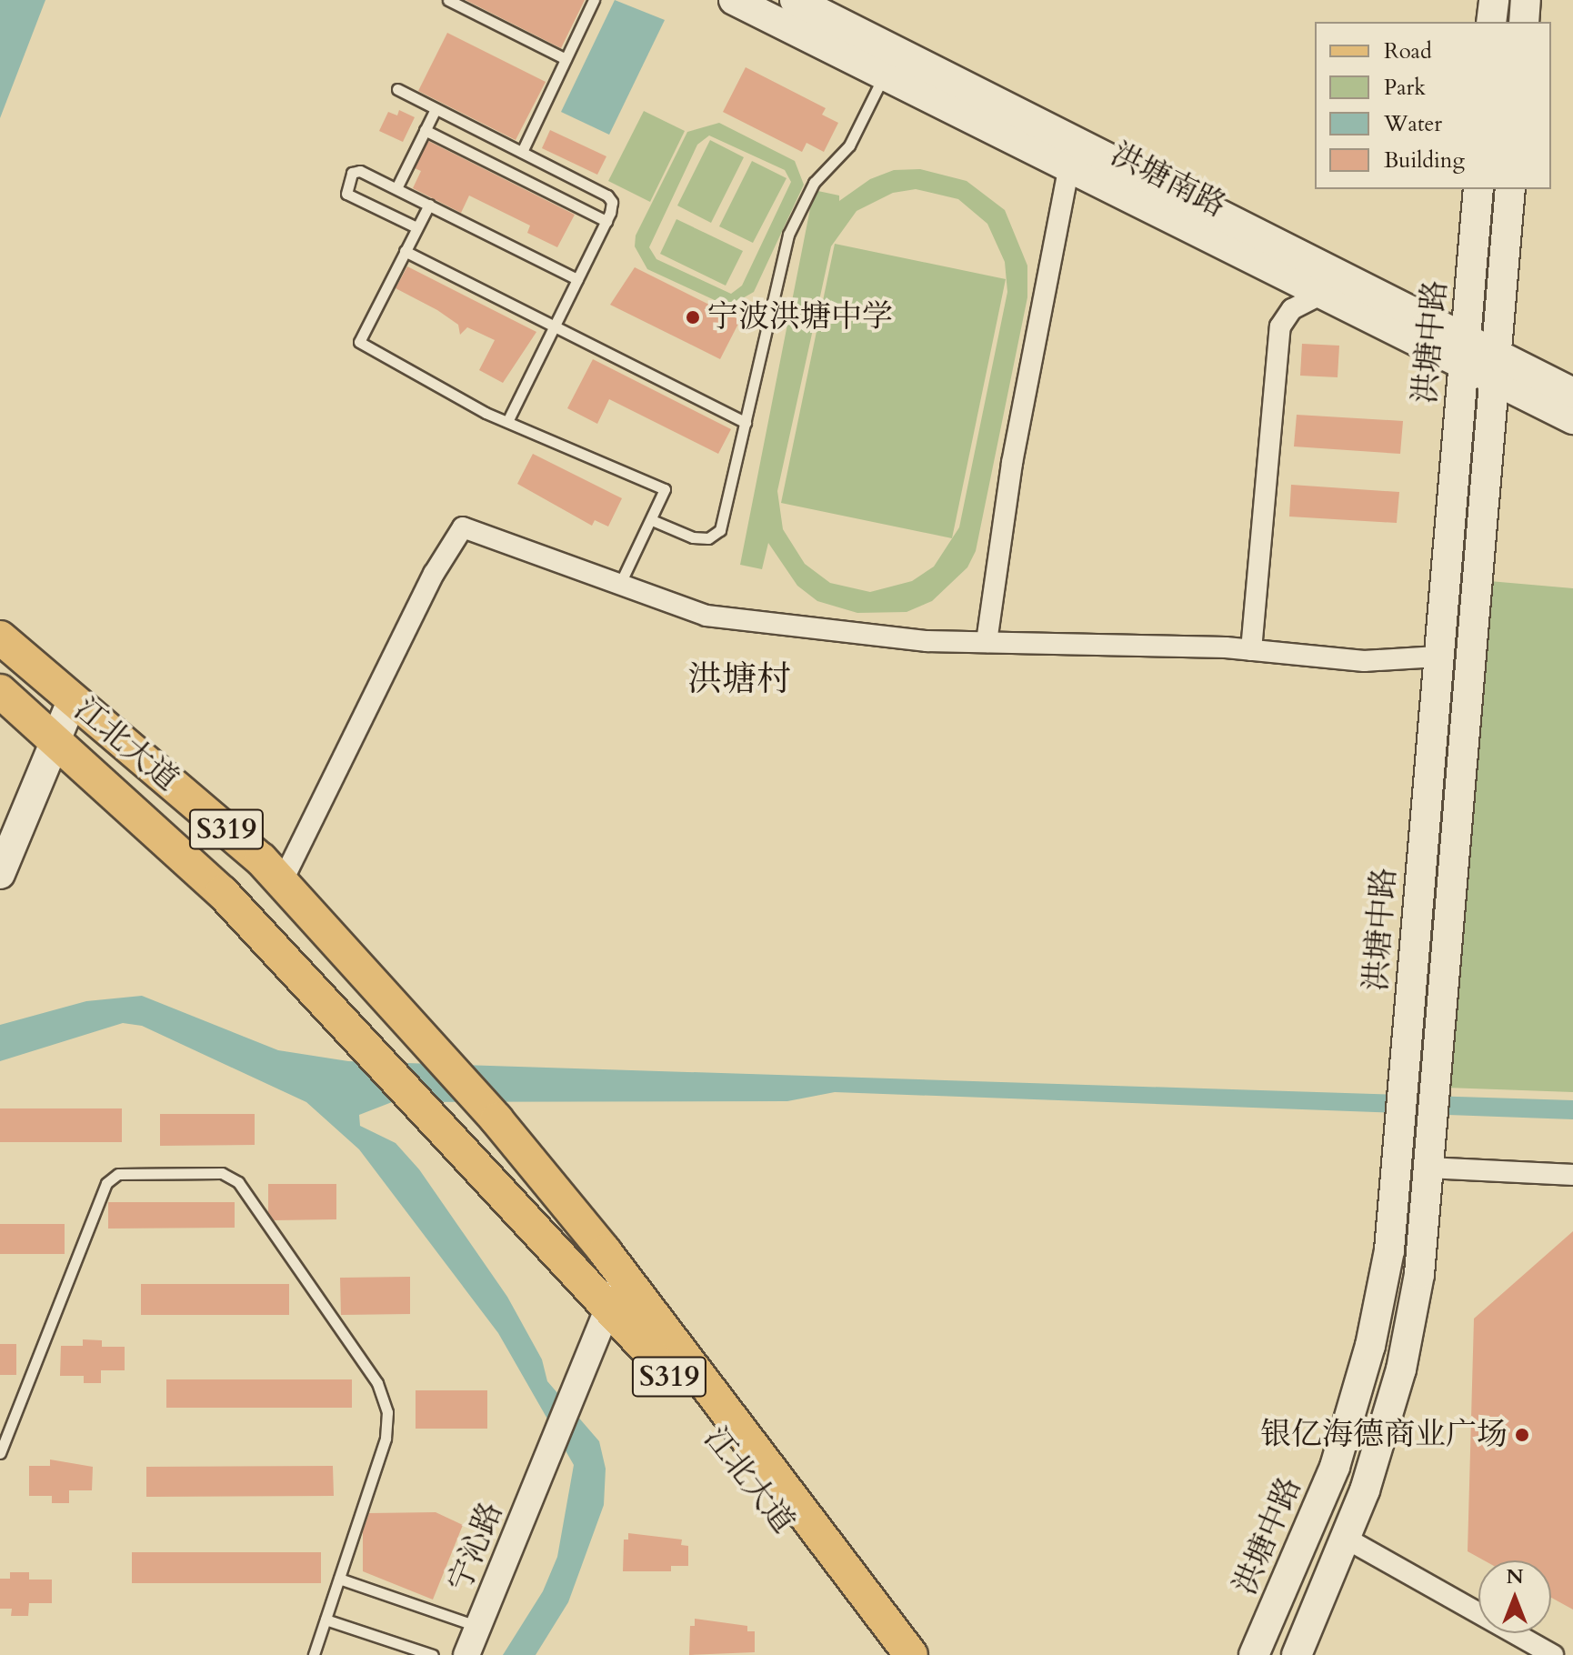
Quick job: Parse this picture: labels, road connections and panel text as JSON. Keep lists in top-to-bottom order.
{
  "streets": {
    "main road": [
      "洪塘南路",
      "洪塘中路",
      "江北大道",
      "S319"
    ],
    "street": ["宁沁路"]
  },
  "crossings": [
    ["洪塘南路", "洪塘中路"],
    ["江北大道", "宁沁路"]
  ],
  "districts": ["洪塘村"],
  "places": ["宁波洪塘中学", "银亿海德商业广场"],
  "legend": [
    "Road",
    "Park",
    "Water",
    "Building"
  ],
  "north": "top"
}
